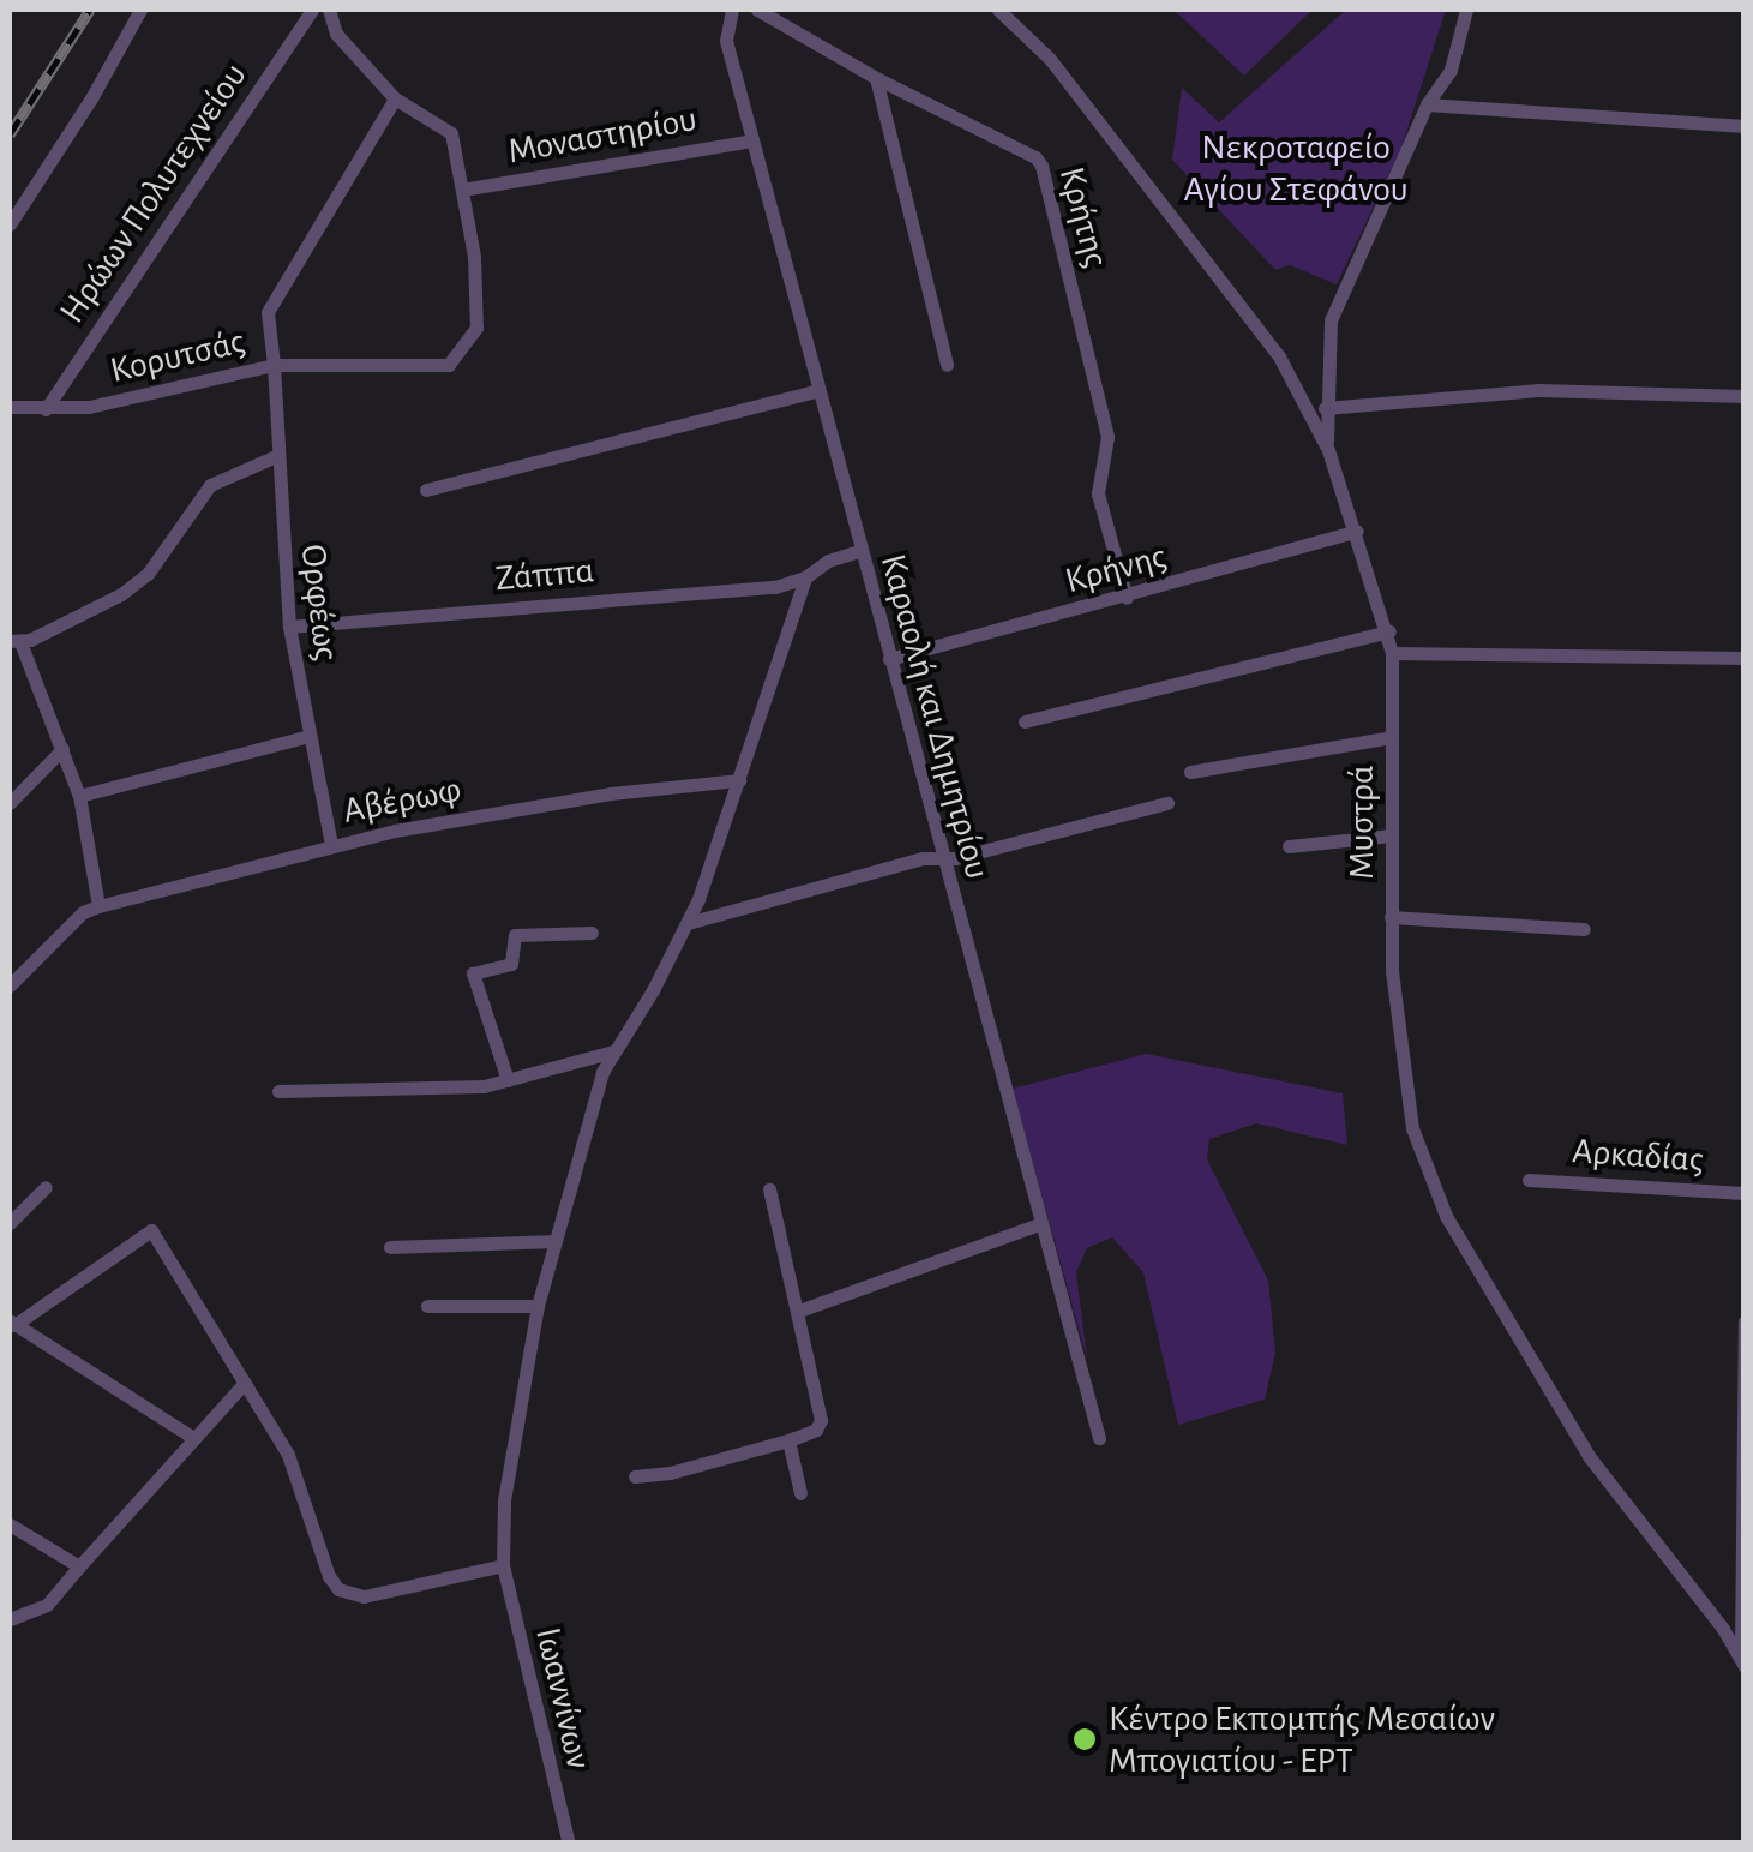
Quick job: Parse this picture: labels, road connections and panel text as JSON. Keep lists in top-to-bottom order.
{
  "streets": {
    "street": [
      "Μοναστηρίου",
      "Ηρώων Πολυτεχνείου",
      "Κρήτης",
      "Κορυτσάς",
      "Κρήνης",
      "Ζάππα",
      "Ορφέως",
      "Καραολή και Δημητρίου",
      "Αβέρωφ",
      "Μυστρά",
      "Αρκαδίας",
      "Ιωαννίνων"
    ]
  },
  "crossings": [
    ["Μοναστηρίου", "Καραολή και Δημητρίου"],
    ["Ηρώων Πολυτεχνείου", "Κορυτσάς"],
    ["Κρήτης", "Κρήνης"],
    ["Κορυτσάς", "Ορφέως"],
    ["Κρήνης", "Καραολή και Δημητρίου"],
    ["Κρήνης", "Μυστρά"],
    ["Ζάππα", "Ορφέως"],
    ["Ζάππα", "Καραολή και Δημητρίου"],
    ["Ζάππα", "Ιωαννίνων"],
    ["Ορφέως", "Αβέρωφ"],
    ["Αβέρωφ", "Ιωαννίνων"]
  ],
  "parks": ["Νεκροταφείο Αγίου Στεφάνου"],
  "places": ["Κέντρο Εκπομπής Μεσαίων Μπογιατίου - ΕΡΤ"]
}
